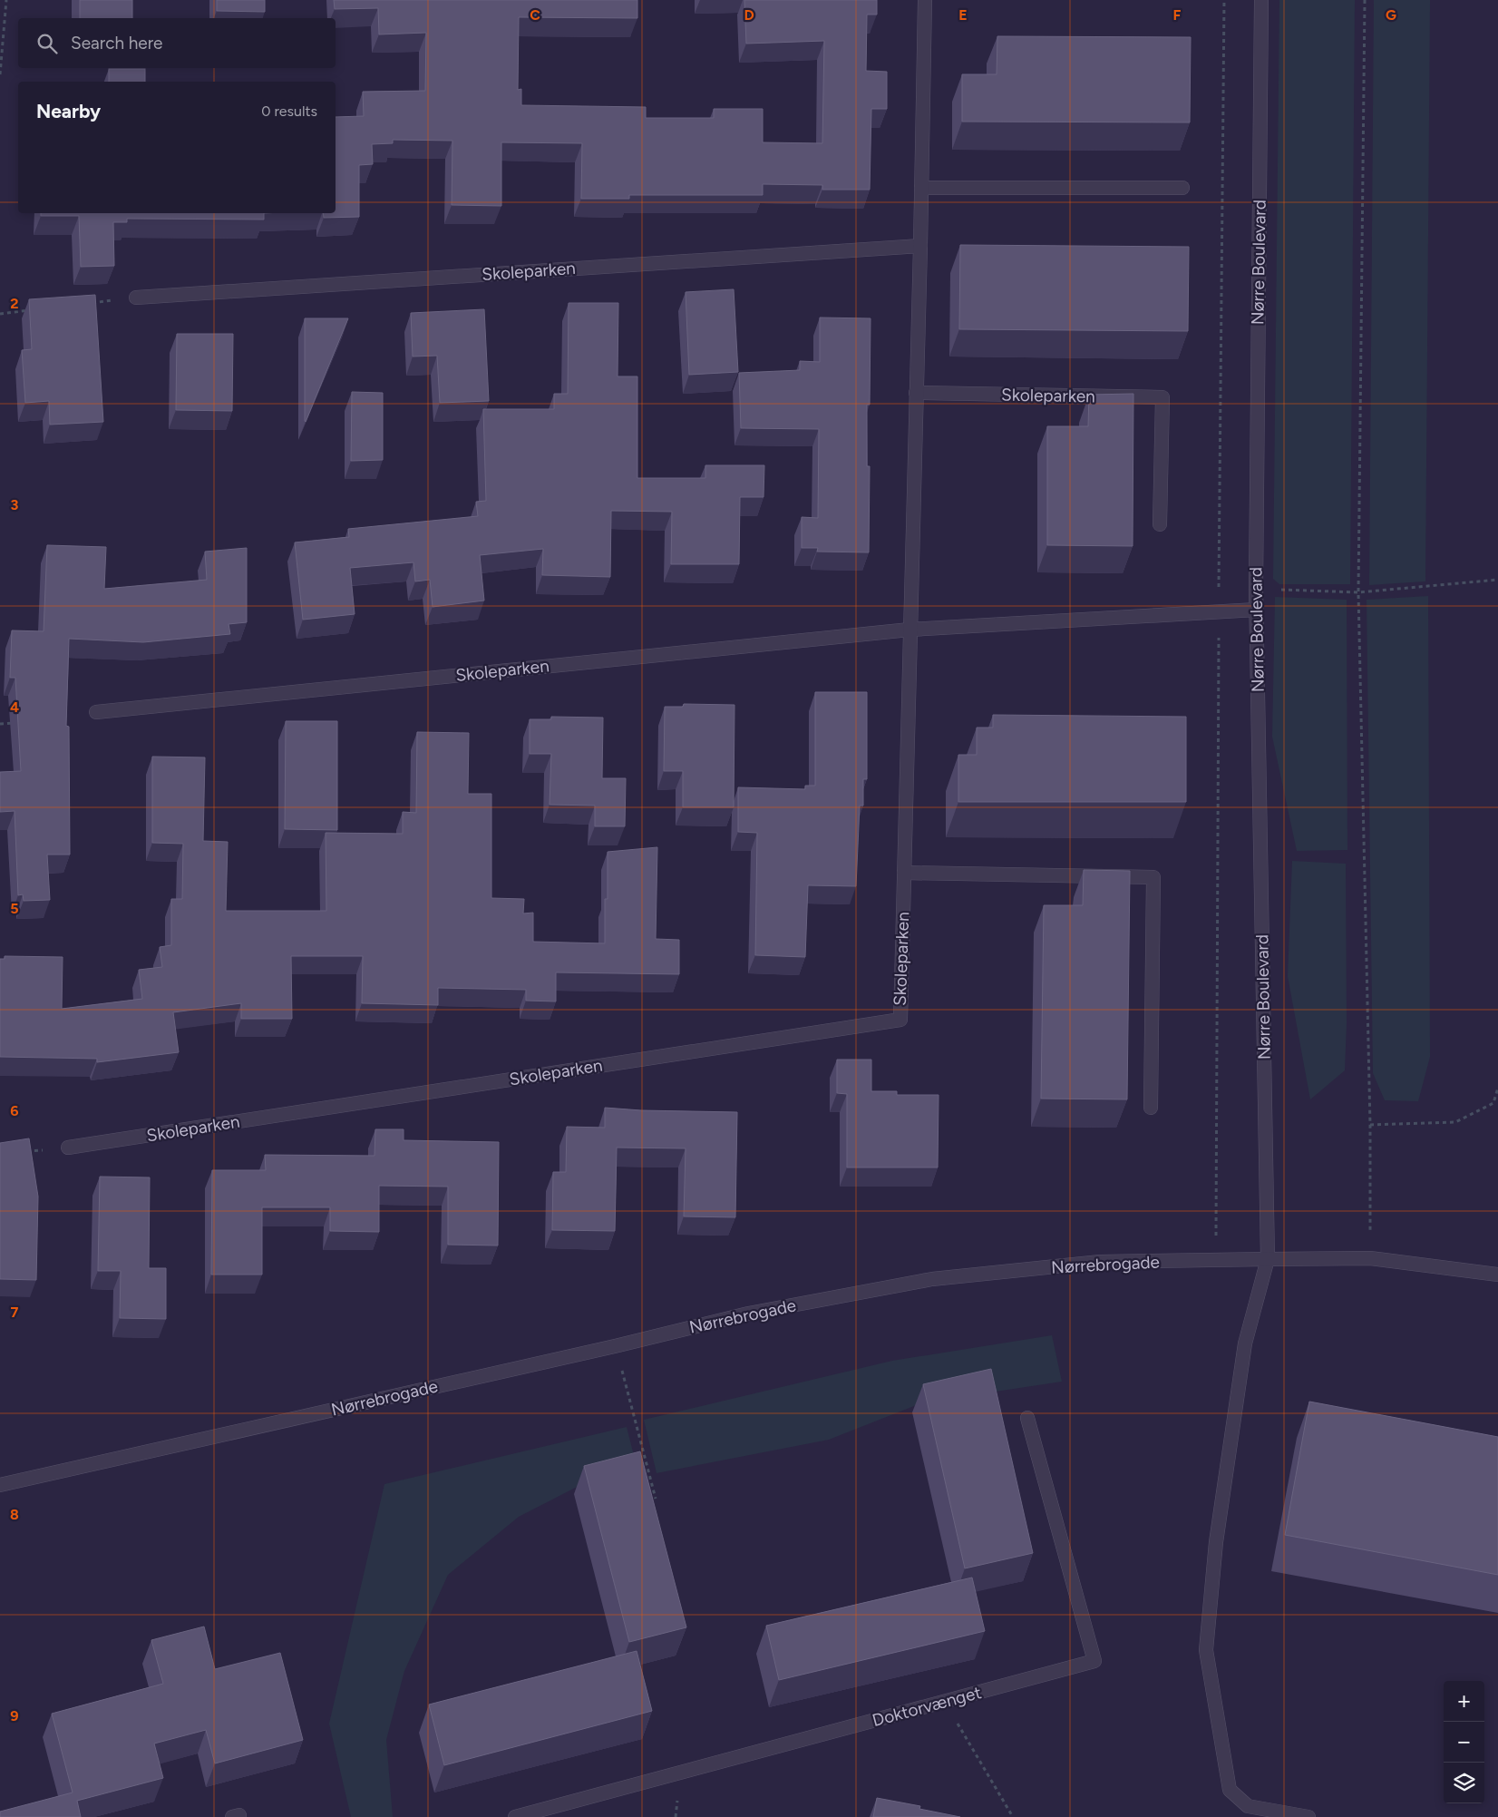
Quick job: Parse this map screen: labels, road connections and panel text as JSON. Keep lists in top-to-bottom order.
{
  "streets": {
    "street": [
      "Nørre Boulevard",
      "Skoleparken",
      "Nørrebrogade",
      "Doktorvænget"
    ]
  },
  "crossings": [
    ["Nørre Boulevard", "Skoleparken"],
    ["Nørre Boulevard", "Nørrebrogade"]
  ],
  "page": {
    "search": "Search here",
    "heading": ["Nearby", "0 results"],
    "map_buttons": ["+", "−"]
  },
  "grid": {
    "columns": [
      "C",
      "D",
      "E",
      "F",
      "G"
    ],
    "rows": [
      "2",
      "3",
      "4",
      "5",
      "6",
      "7",
      "8",
      "9"
    ]
  }
}
